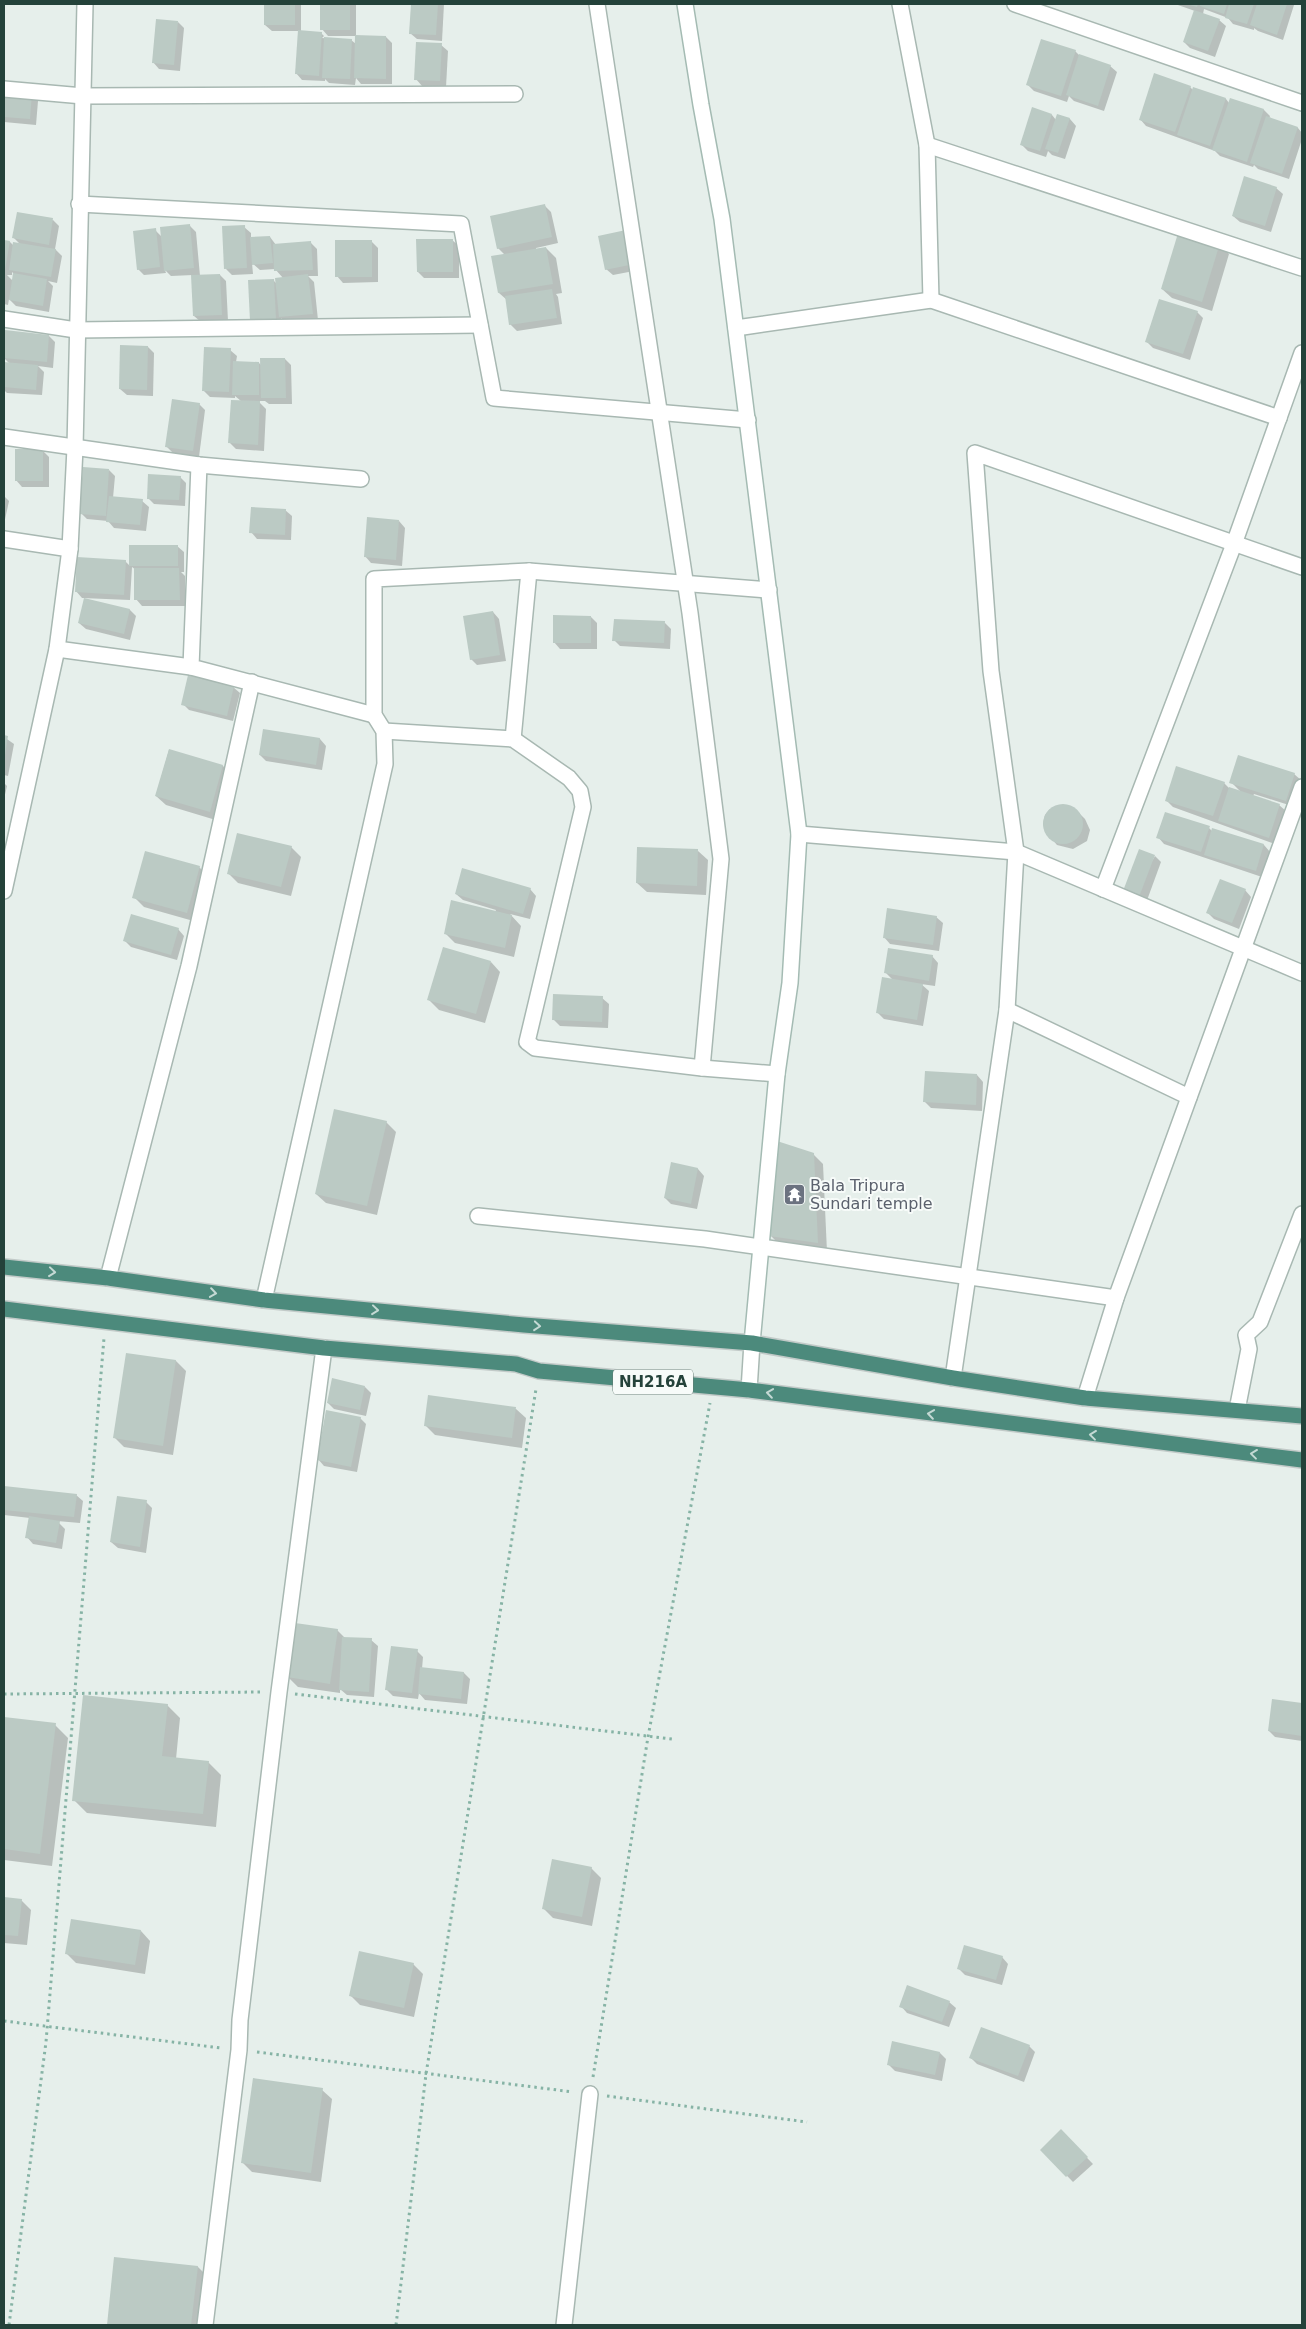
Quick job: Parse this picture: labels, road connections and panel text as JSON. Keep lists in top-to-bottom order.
{
  "streets": {
    "highway": ["NH216A"]
  },
  "places": {
    "temple": ["Bala Tripura Sundari temple"]
  }
}
